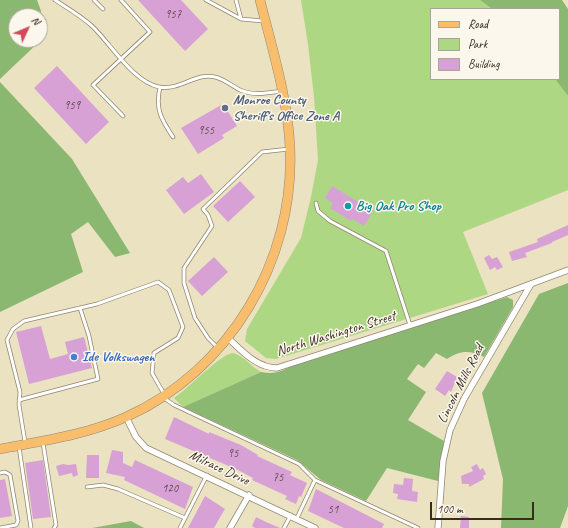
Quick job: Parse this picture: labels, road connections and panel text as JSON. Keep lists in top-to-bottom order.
{
  "streets": {
    "street": ["North Washington Street", "Lincoln Mills Road", "Milrace Drive"]
  },
  "crossings": [
    ["North Washington Street", "Lincoln Mills Road"]
  ],
  "places": ["Monroe County Sheriff's Office Zone A", "Big Oak Pro Shop", "Ide Volkswagen"],
  "house_numbers": [
    "957",
    "959",
    "955",
    "95",
    "75",
    "120",
    "51"
  ],
  "legend": ["Road", "Park", "Building"],
  "scale_bar": "100 m",
  "north": "top right"
}
